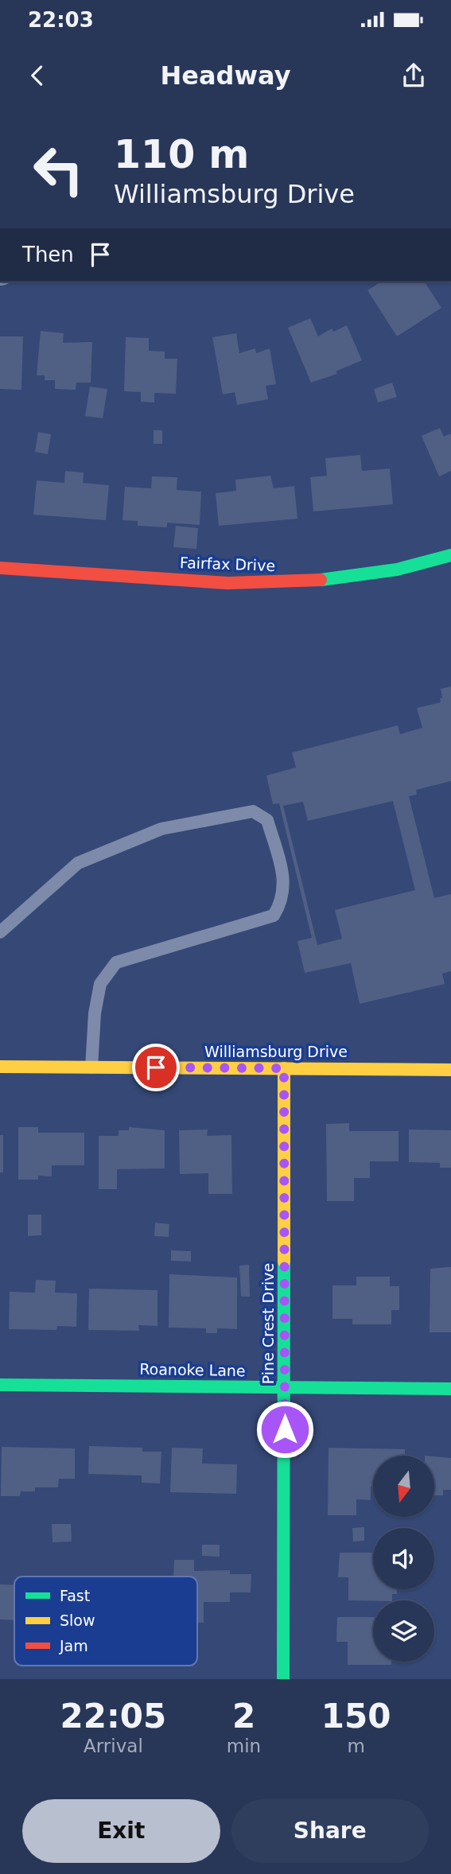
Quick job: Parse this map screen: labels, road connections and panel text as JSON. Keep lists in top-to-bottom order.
{
  "streets": {
    "street": [
      "Fairfax Drive",
      "Williamsburg Drive",
      "Pine Crest Drive",
      "Roanoke Lane"
    ]
  },
  "crossings": [
    ["Williamsburg Drive", "Pine Crest Drive"],
    ["Pine Crest Drive", "Roanoke Lane"]
  ],
  "legend": ["Fast", "Slow", "Jam"],
  "north": "bottom",
  "page": {
    "status": "22:03",
    "header": "Headway",
    "turn": ["110 m", "Williamsburg Drive"],
    "then": "Then",
    "eta": [
      "22:05",
      "Arrival",
      "2",
      "min",
      "150",
      "m"
    ],
    "buttons": ["Exit", "Share"]
  }
}
